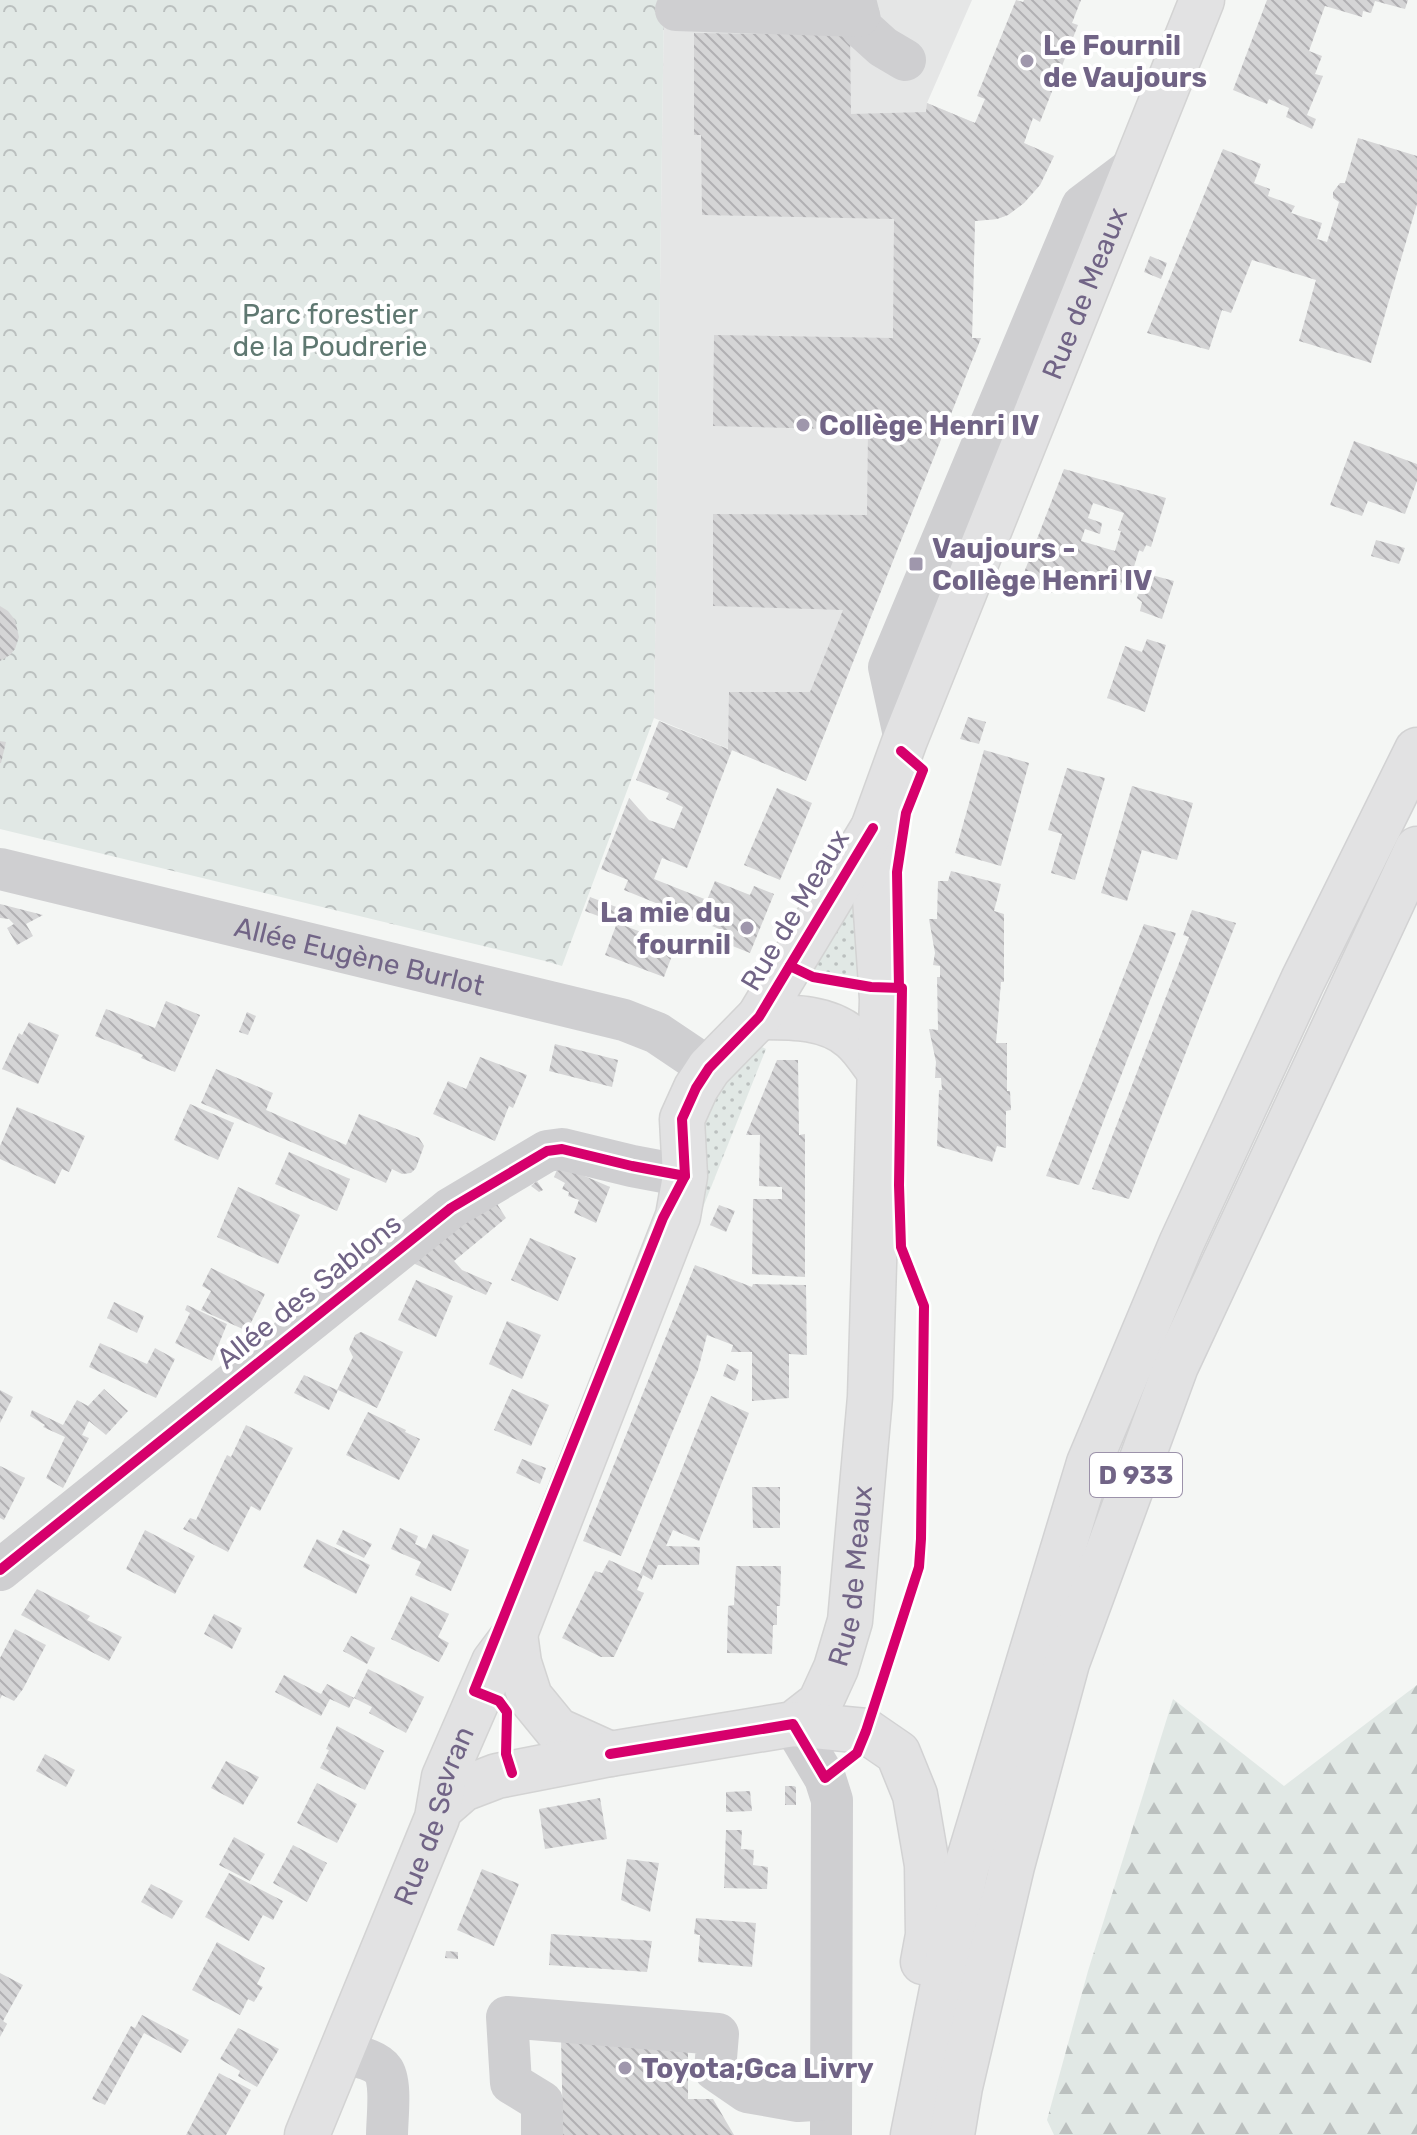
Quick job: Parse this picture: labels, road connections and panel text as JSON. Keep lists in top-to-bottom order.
{
  "streets": {
    "main road": ["Rue de Meaux", "D 933", "Rue de Sevran"],
    "street": ["Allée Eugène Burlot", "Allée des Sablons"]
  },
  "crossings": [
    ["Rue de Meaux", "Rue de Sevran"],
    ["Allée Eugène Burlot", "Rue de Sevran"],
    ["Allée des Sablons", "Rue de Sevran"]
  ],
  "parks": ["Parc forestier de la Poudrerie"],
  "places": {
    "other": [
      "Le Fournil de Vaujours",
      "Collège Henri IV",
      "La mie du fournil",
      "Toyota;Gca Livry"
    ],
    "transit": ["Vaujours - Collège Henri IV"]
  }
}
